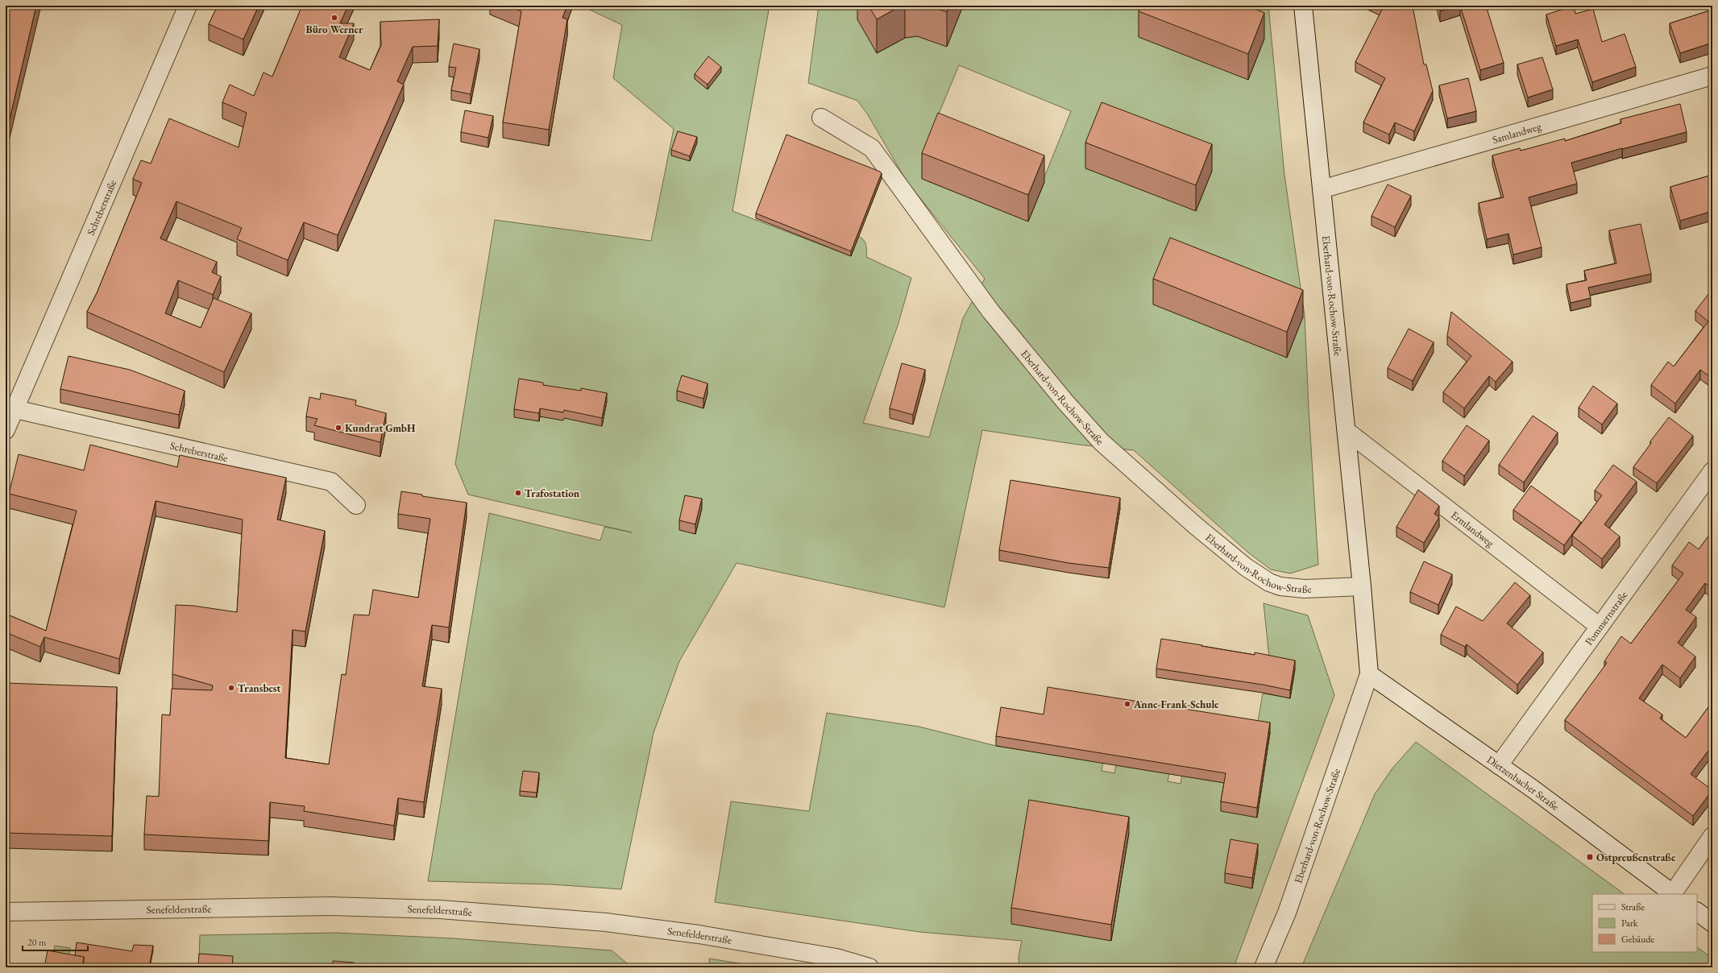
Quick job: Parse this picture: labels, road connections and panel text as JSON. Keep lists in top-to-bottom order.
{
  "streets": {
    "street": [
      "Samlandweg",
      "Schreberstraße",
      "Eberhard-von-Rochow-Straße",
      "Ermlandweg",
      "Pommernstraße",
      "Dietzenbacher Straße",
      "Senefelderstraße"
    ]
  },
  "crossings": [
    ["Samlandweg", "Eberhard-von-Rochow-Straße"],
    ["Eberhard-von-Rochow-Straße", "Ermlandweg"],
    ["Eberhard-von-Rochow-Straße", "Dietzenbacher Straße"],
    ["Ermlandweg", "Pommernstraße"],
    ["Pommernstraße", "Dietzenbacher Straße"]
  ],
  "places": {
    "other": [
      "Büro Werner",
      "Kundrat GmbH",
      "Trafostation",
      "Transbest",
      "Anne-Frank-Schule"
    ],
    "transit": ["Ostpreußenstraße"]
  },
  "legend": ["Straße", "Park", "Gebäude"],
  "scale_bar": "20 m"
}
